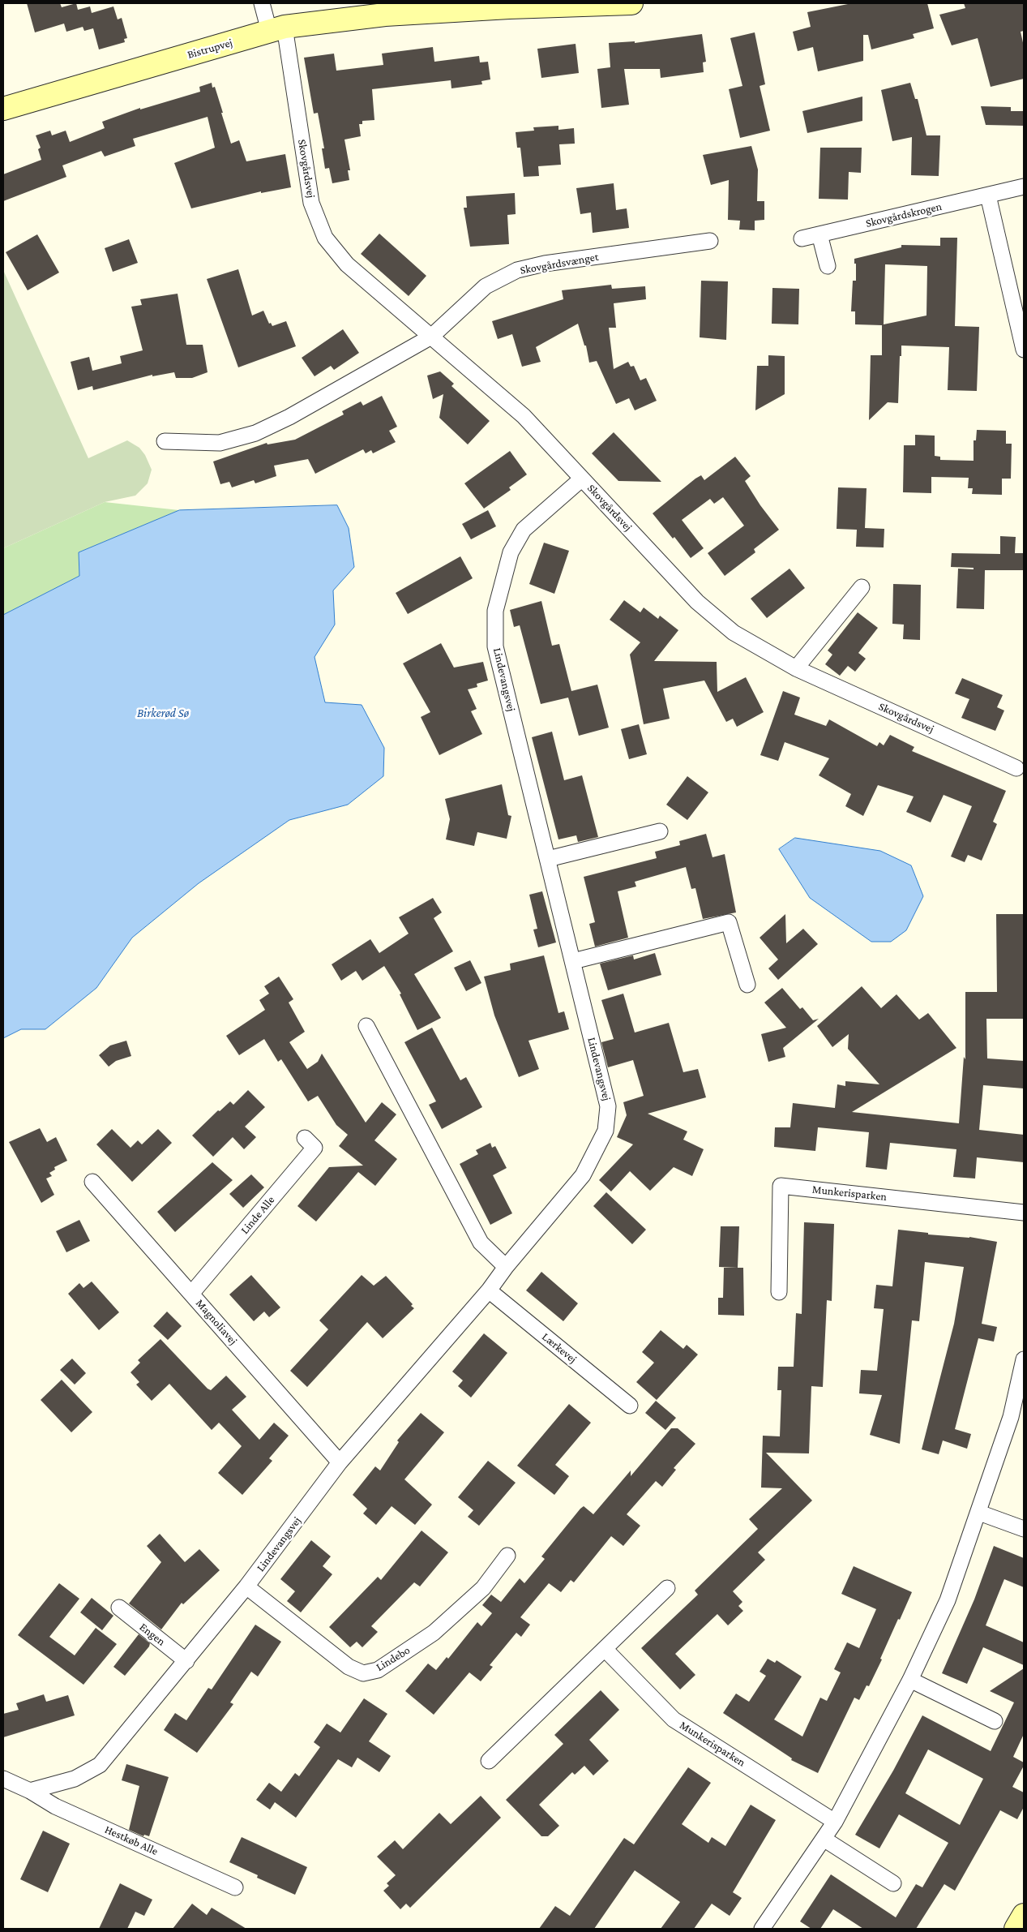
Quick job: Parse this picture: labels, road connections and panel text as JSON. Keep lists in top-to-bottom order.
{
  "streets": {
    "main road": ["Bistrupvej"],
    "street": [
      "Skovgårdsvej",
      "Skovgårdskrogen",
      "Skovgårdsvænget",
      "Lindevangsvej",
      "Munkerisparken",
      "Linde Alle",
      "Magnoliavej",
      "Lærkevej",
      "Engen",
      "Lindebo",
      "Hestkøb Alle"
    ]
  },
  "crossings": [
    ["Bistrupvej", "Skovgårdsvej"],
    ["Skovgårdsvej", "Skovgårdsvænget"],
    ["Skovgårdsvej", "Lindevangsvej"],
    ["Lindevangsvej", "Magnoliavej"],
    ["Lindevangsvej", "Lærkevej"],
    ["Lindevangsvej", "Engen"],
    ["Lindevangsvej", "Lindebo"],
    ["Lindevangsvej", "Hestkøb Alle"],
    ["Linde Alle", "Magnoliavej"]
  ],
  "water": ["Birkerød Sø"]
}
